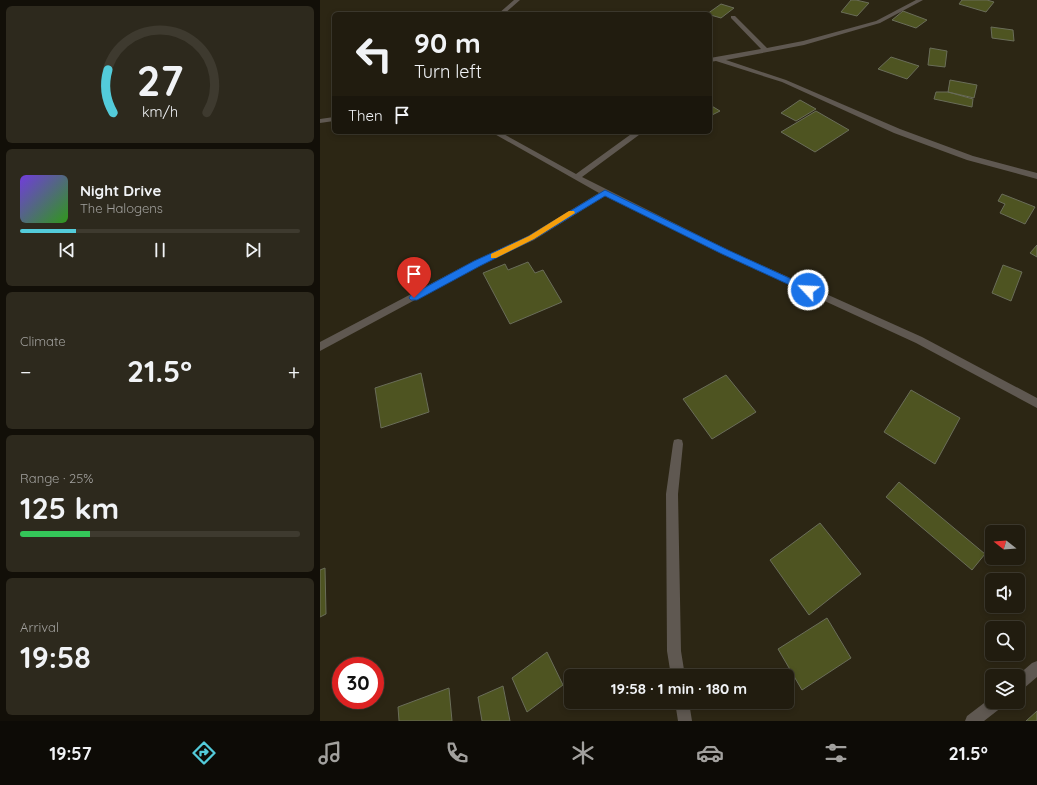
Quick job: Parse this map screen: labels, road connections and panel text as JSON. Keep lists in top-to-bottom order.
{
  "north": "left",
  "page": {
    "turn": ["90 m", "Turn left"],
    "then": "Then",
    "song": ["Night Drive", "The Halogens"],
    "tile": [
      "Climate",
      ["Range · 25%", "125 km"],
      ["Arrival", "19:58"]
    ],
    "heat": ["−", "21.5°", "+"],
    "limit": "30",
    "trip": "19:58 · 1 min · 180 m",
    "tabs": ["19:57", "21.5°"],
    "gauge": ["27", "km/h"]
  }
}
